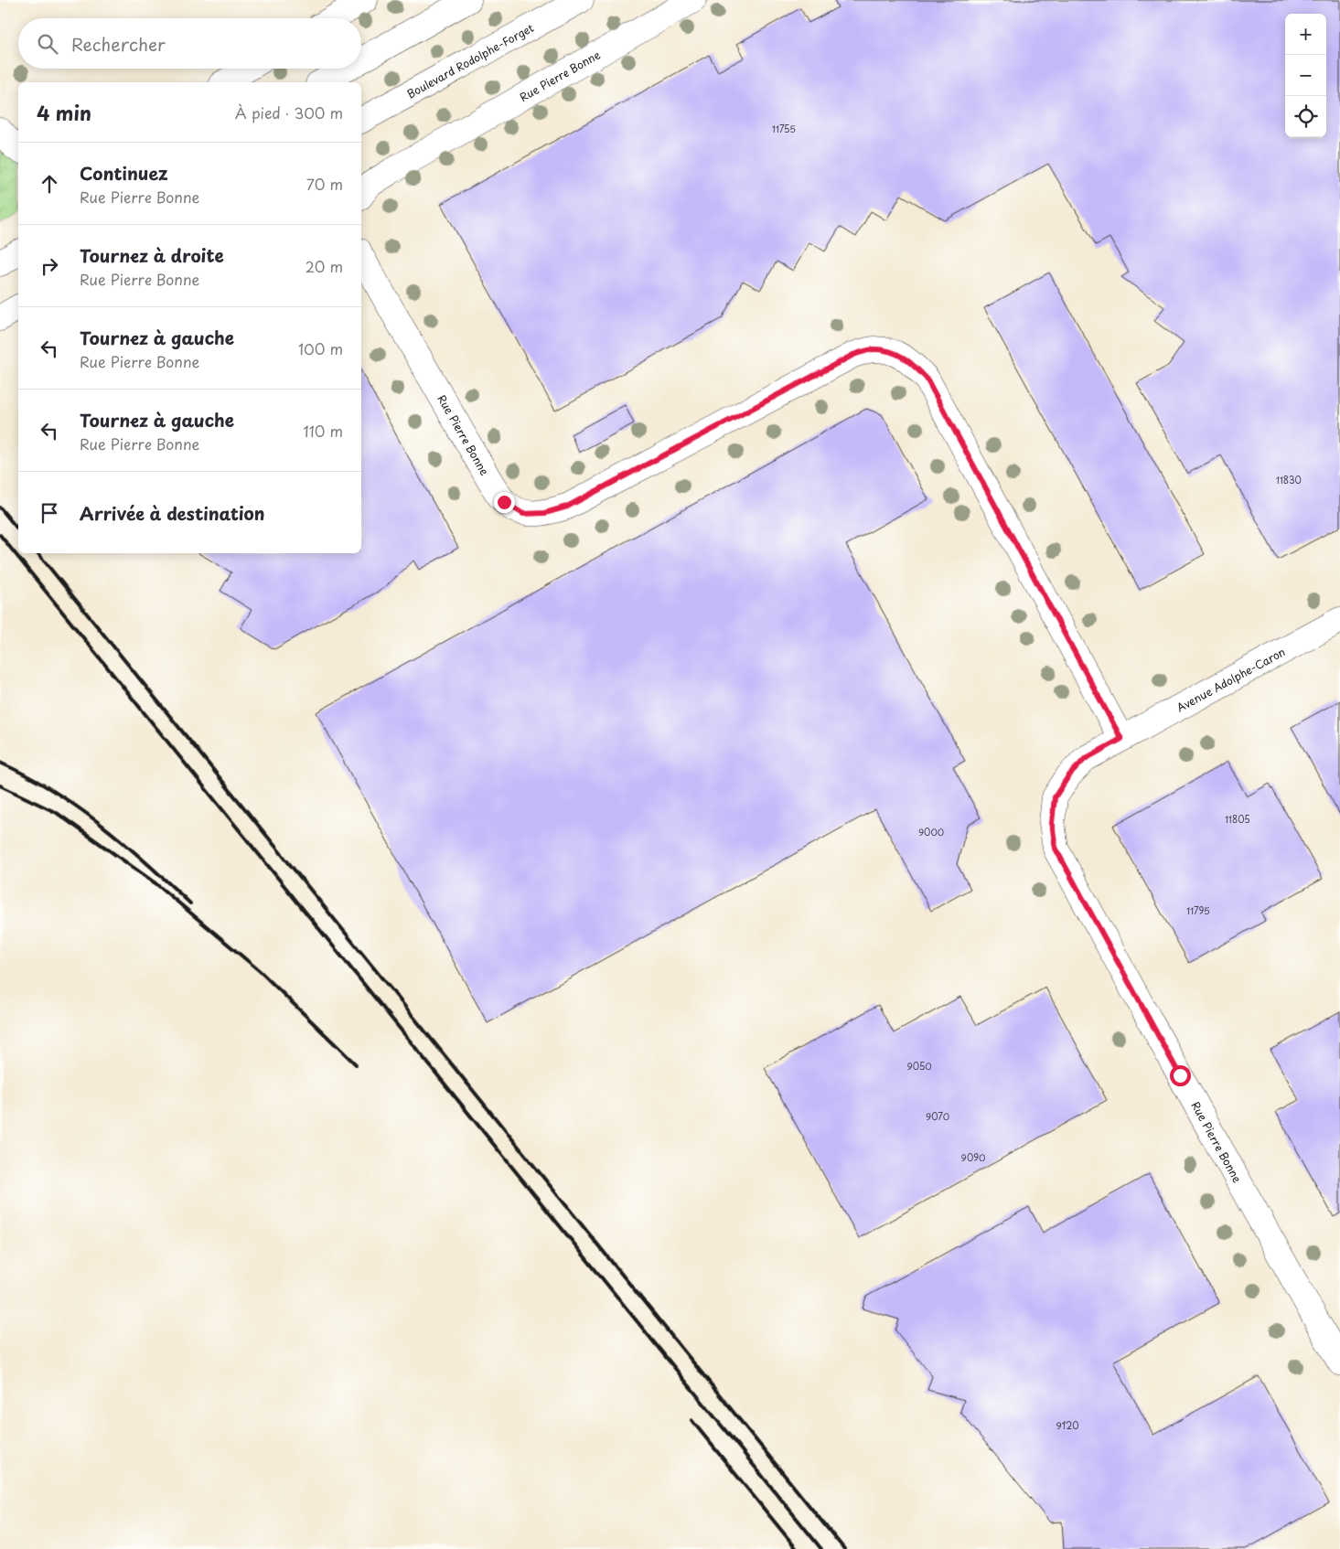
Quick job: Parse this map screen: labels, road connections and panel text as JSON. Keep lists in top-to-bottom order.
{
  "streets": {
    "street": ["Boulevard Rodolphe-Forget", "Rue Pierre Bonne", "Avenue Adolphe-Caron"]
  },
  "crossings": [
    ["Rue Pierre Bonne", "Avenue Adolphe-Caron"]
  ],
  "house_numbers": [
    "11755",
    "11830",
    "11805",
    "9000",
    "11795",
    "9050",
    "9070",
    "9090",
    "9120"
  ],
  "page": {
    "map_buttons": ["+", "−"],
    "search": "Rechercher",
    "heading": ["4 min", "À pied · 300 m"],
    "list": [
      ["Continuez", "Rue Pierre Bonne", "70 m"],
      ["Tournez à droite", "Rue Pierre Bonne", "20 m"],
      ["Tournez à gauche", "Rue Pierre Bonne", "100 m"],
      ["Tournez à gauche", "Rue Pierre Bonne", "110 m"],
      "Arrivée à destination"
    ]
  }
}
